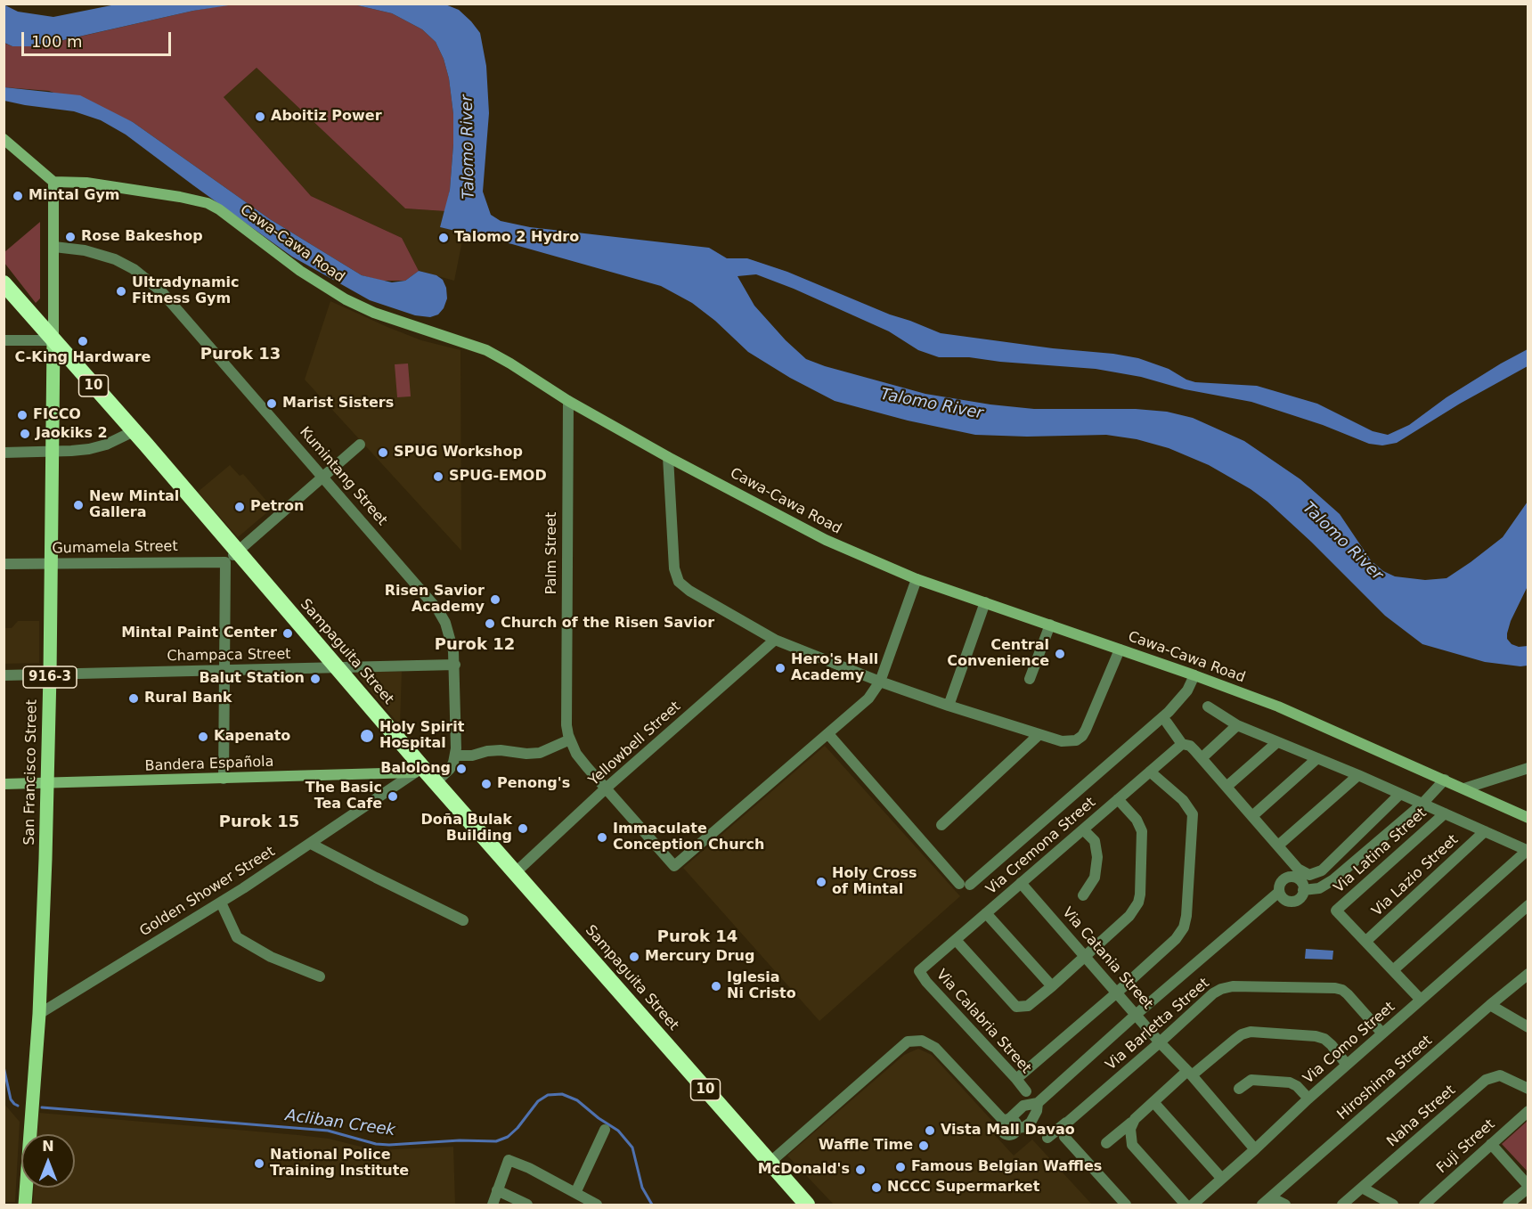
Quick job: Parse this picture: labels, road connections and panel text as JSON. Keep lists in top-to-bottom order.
{
  "streets": {
    "highway": ["10", "Sampaguita Street"],
    "main road": ["916-3", "San Francisco Street"],
    "street": [
      "Cawa-Cawa Road",
      "Kumintang Street",
      "Gumamela Street",
      "Palm Street",
      "Champaca Street",
      "Yellowbell Street",
      "Bandera Española",
      "Via Cremona Street",
      "Via Latina Street",
      "Via Lazio Street",
      "Golden Shower Street",
      "Via Catania Street",
      "Via Calabria Street",
      "Via Barletta Street",
      "Via Como Street",
      "Hiroshima Street",
      "Naha Street",
      "Fuji Street"
    ]
  },
  "crossings": [
    ["Cawa-Cawa Road", "Palm Street"],
    ["10", "Sampaguita Street"],
    ["Kumintang Street", "Champaca Street"],
    ["Gumamela Street", "Sampaguita Street"],
    ["Gumamela Street", "San Francisco Street"],
    ["Palm Street", "Yellowbell Street"],
    ["Sampaguita Street", "Champaca Street"],
    ["Sampaguita Street", "Yellowbell Street"],
    ["Sampaguita Street", "Bandera Española"],
    ["Sampaguita Street", "San Francisco Street"],
    ["Sampaguita Street", "Golden Shower Street"],
    ["Champaca Street", "San Francisco Street"],
    ["Bandera Española", "San Francisco Street"],
    ["Bandera Española", "Golden Shower Street"],
    ["San Francisco Street", "Golden Shower Street"],
    ["Via Cremona Street", "Via Catania Street"],
    ["Via Cremona Street", "Via Calabria Street"],
    ["Via Latina Street", "Via Lazio Street"],
    ["Via Catania Street", "Via Barletta Street"],
    ["Via Catania Street", "Via Como Street"],
    ["Via Barletta Street", "Via Como Street"]
  ],
  "districts": [
    "Purok 13",
    "Purok 12",
    "Purok 15",
    "Purok 14"
  ],
  "water": ["Talomo River", "Acliban Creek"],
  "places": [
    "Aboitiz Power",
    "Mintal Gym",
    "Rose Bakeshop",
    "Talomo 2 Hydro",
    "Ultradynamic Fitness Gym",
    "C-King Hardware",
    "Marist Sisters",
    "FICCO",
    "Jaokiks 2",
    "SPUG Workshop",
    "SPUG-EMOD",
    "New Mintal Gallera",
    "Petron",
    "Risen Savior Academy",
    "Church of the Risen Savior",
    "Mintal Paint Center",
    "Central Convenience",
    "Hero's Hall Academy",
    "Balut Station",
    "Rural Bank",
    "Holy Spirit Hospital",
    "Kapenato",
    "Balolong",
    "Penong's",
    "The Basic Tea Cafe",
    "Doña Bulak Building",
    "Immaculate Conception Church",
    "Holy Cross of Mintal",
    "Mercury Drug",
    "Iglesia Ni Cristo",
    "Vista Mall Davao",
    "Waffle Time",
    "National Police Training Institute",
    "Famous Belgian Waffles",
    "McDonald's",
    "NCCC Supermarket"
  ],
  "scale_bar": "100 m",
  "north": "top"
}
